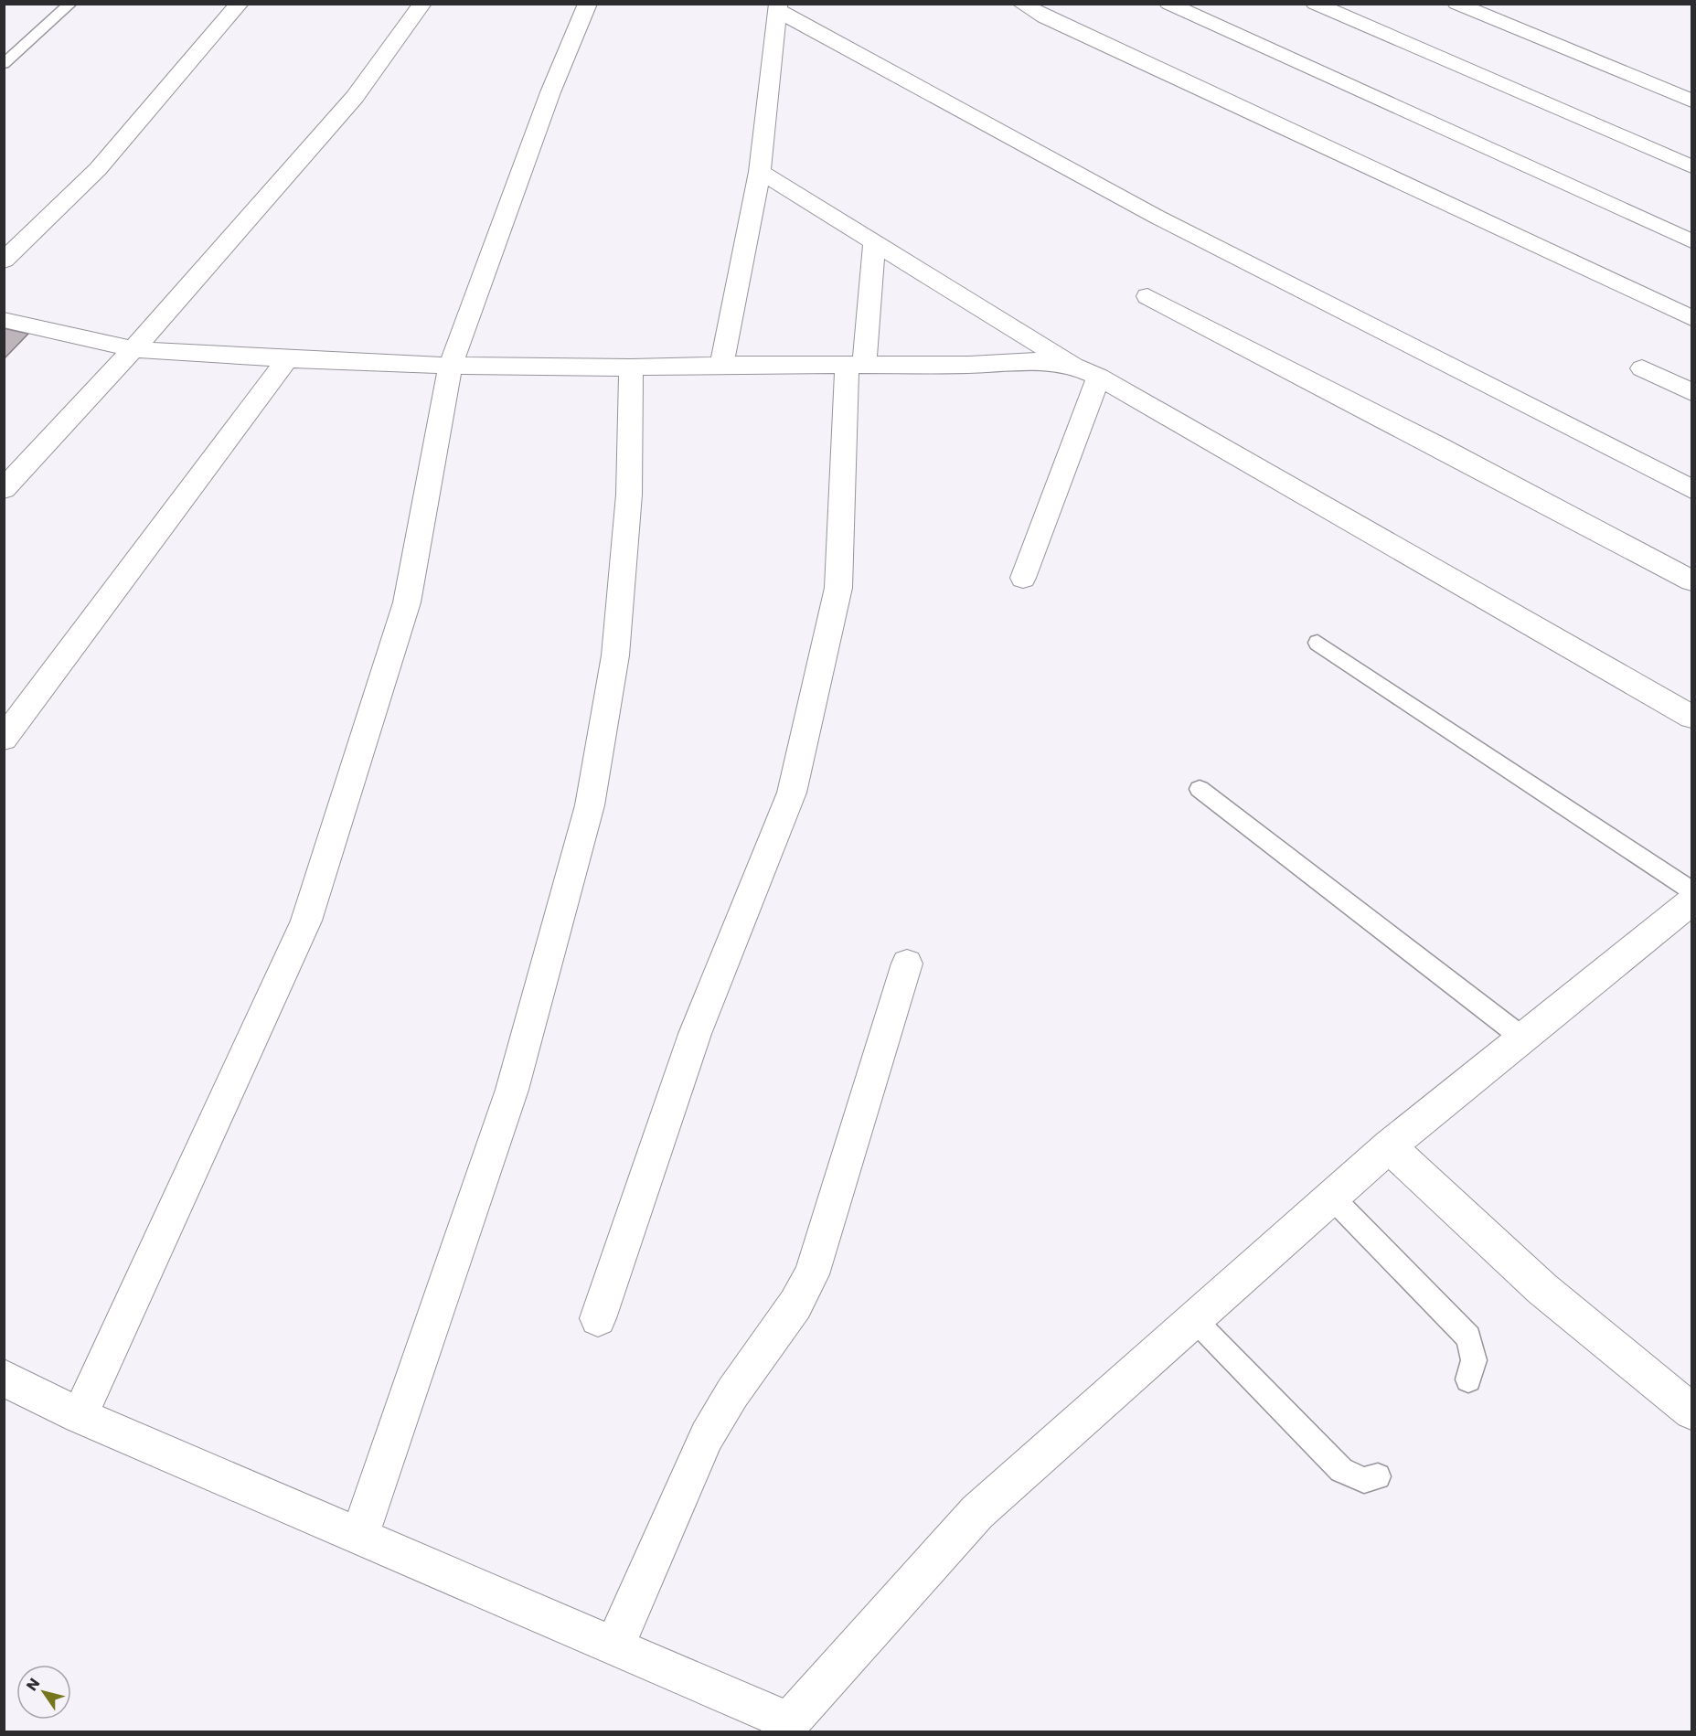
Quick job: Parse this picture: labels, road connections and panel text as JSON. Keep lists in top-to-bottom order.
{
  "north": "top left"
}
